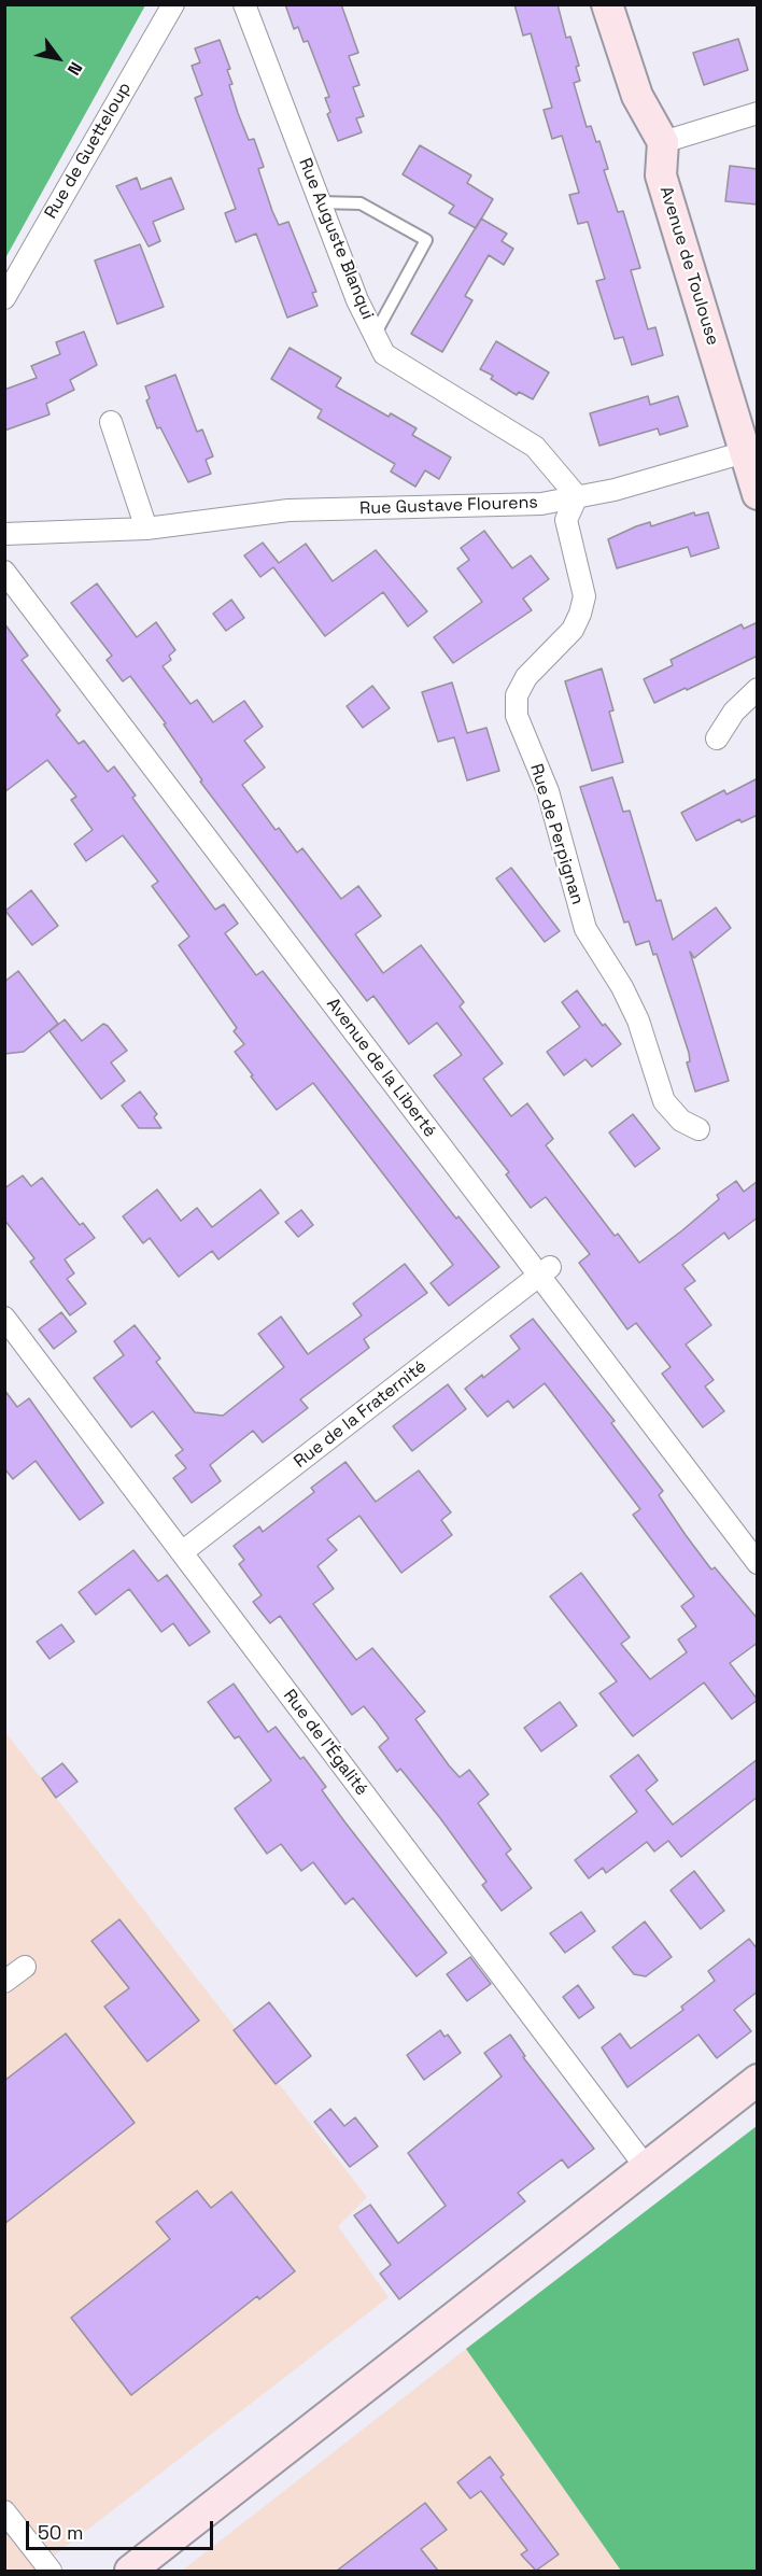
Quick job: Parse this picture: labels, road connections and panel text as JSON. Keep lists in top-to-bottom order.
{
  "streets": {
    "main road": ["Avenue de Toulouse"],
    "street": [
      "Rue de Guetteloup",
      "Rue Auguste Blanqui",
      "Rue Gustave Flourens",
      "Rue de Perpignan",
      "Avenue de la Liberté",
      "Rue de la Fraternité",
      "Rue de l'Égalité"
    ]
  },
  "crossings": [
    ["Rue Auguste Blanqui", "Rue Gustave Flourens"],
    ["Rue Auguste Blanqui", "Rue de Perpignan"],
    ["Avenue de Toulouse", "Rue Gustave Flourens"],
    ["Rue Gustave Flourens", "Rue de Perpignan"],
    ["Avenue de la Liberté", "Rue de la Fraternité"],
    ["Rue de la Fraternité", "Rue de l'Égalité"]
  ],
  "scale_bar": "50 m",
  "north": "bottom right"
}
